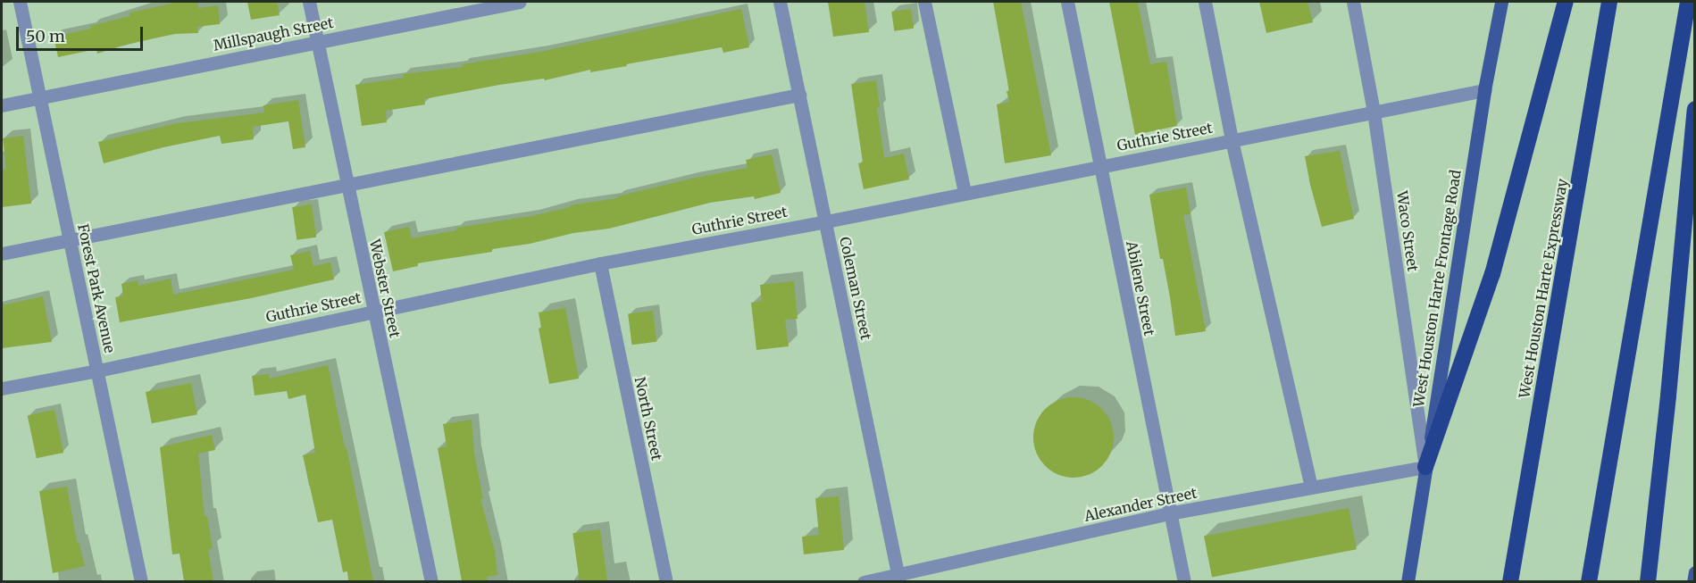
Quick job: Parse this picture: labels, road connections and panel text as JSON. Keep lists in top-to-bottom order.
{
  "streets": {
    "highway": ["West Houston Harte Expressway"],
    "main road": ["West Houston Harte Frontage Road"],
    "street": [
      "Millspaugh Street",
      "Guthrie Street",
      "Waco Street",
      "Forest Park Avenue",
      "Webster Street",
      "Coleman Street",
      "Abilene Street",
      "North Street",
      "Alexander Street"
    ]
  },
  "crossings": [
    ["Millspaugh Street", "Forest Park Avenue"],
    ["Millspaugh Street", "Webster Street"],
    ["Guthrie Street", "Waco Street"],
    ["Guthrie Street", "Forest Park Avenue"],
    ["Guthrie Street", "Webster Street"],
    ["Guthrie Street", "Coleman Street"],
    ["Guthrie Street", "Abilene Street"],
    ["Guthrie Street", "West Houston Harte Frontage Road"],
    ["Guthrie Street", "North Street"],
    ["Waco Street", "West Houston Harte Frontage Road"],
    ["Waco Street", "Alexander Street"],
    ["Coleman Street", "Alexander Street"],
    ["Abilene Street", "Alexander Street"],
    ["West Houston Harte Frontage Road", "Alexander Street"]
  ],
  "scale_bar": "50 m"
}
